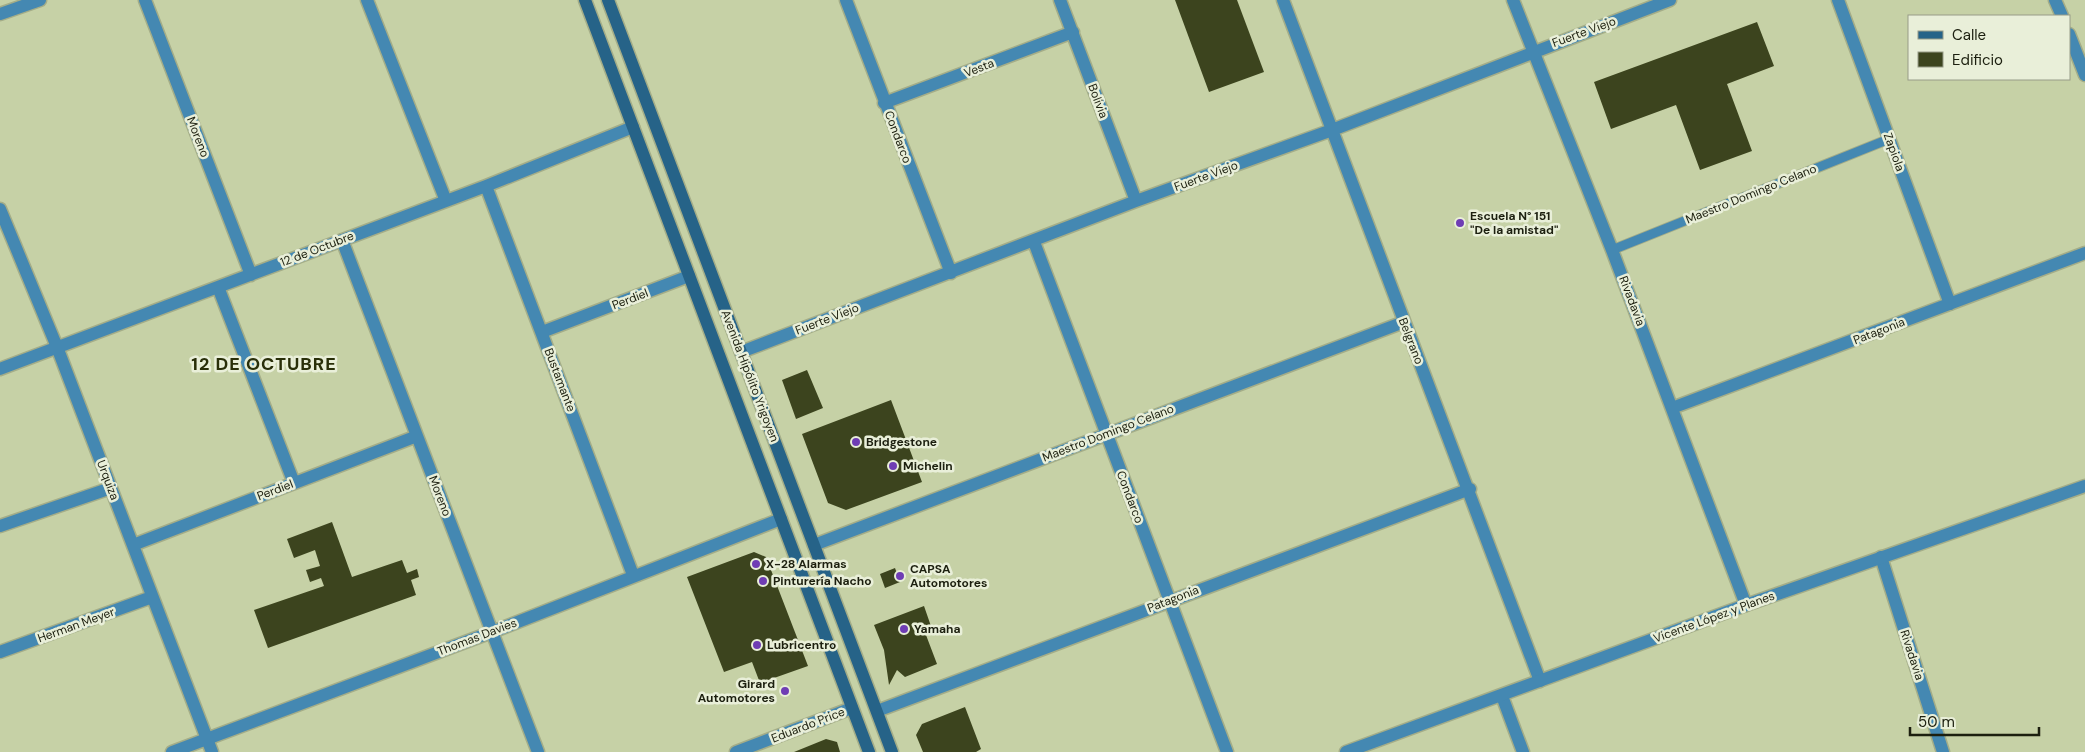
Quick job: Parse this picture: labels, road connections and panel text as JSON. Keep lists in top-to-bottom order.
{
  "streets": {
    "main road": ["Avenida Hipólito Yrigoyen"],
    "street": [
      "Fuerte Viejo",
      "Vesta",
      "Bolivia",
      "Moreno",
      "Condarco",
      "Zapiola",
      "Maestro Domingo Celano",
      "12 de Octubre",
      "Perdiel",
      "Rivadavia",
      "Patagonia",
      "Belgrano",
      "Bustamante",
      "Urquiza",
      "Vicente López y Planes",
      "Herman Meyer",
      "Thomas Davies",
      "Eduardo Price"
    ]
  },
  "crossings": [
    ["Fuerte Viejo", "Bolivia"],
    ["Fuerte Viejo", "Condarco"],
    ["Fuerte Viejo", "Rivadavia"],
    ["Fuerte Viejo", "Belgrano"],
    ["Fuerte Viejo", "Avenida Hipólito Yrigoyen"],
    ["Vesta", "Bolivia"],
    ["Vesta", "Condarco"],
    ["Moreno", "12 de Octubre"],
    ["Moreno", "Perdiel"],
    ["Moreno", "Thomas Davies"],
    ["Condarco", "Maestro Domingo Celano"],
    ["Condarco", "Patagonia"],
    ["Zapiola", "Maestro Domingo Celano"],
    ["Zapiola", "Patagonia"],
    ["Maestro Domingo Celano", "Rivadavia"],
    ["Maestro Domingo Celano", "Belgrano"],
    ["Maestro Domingo Celano", "Avenida Hipólito Yrigoyen"],
    ["12 de Octubre", "Avenida Hipólito Yrigoyen"],
    ["12 de Octubre", "Bustamante"],
    ["12 de Octubre", "Urquiza"],
    ["Perdiel", "Avenida Hipólito Yrigoyen"],
    ["Perdiel", "Bustamante"],
    ["Perdiel", "Urquiza"],
    ["Rivadavia", "Patagonia"],
    ["Rivadavia", "Vicente López y Planes"],
    ["Patagonia", "Belgrano"],
    ["Patagonia", "Avenida Hipólito Yrigoyen"],
    ["Belgrano", "Vicente López y Planes"],
    ["Avenida Hipólito Yrigoyen", "Thomas Davies"],
    ["Avenida Hipólito Yrigoyen", "Eduardo Price"],
    ["Bustamante", "Thomas Davies"],
    ["Urquiza", "Herman Meyer"],
    ["Urquiza", "Thomas Davies"]
  ],
  "districts": ["12 DE OCTUBRE"],
  "places": [
    "Escuela N° 151 \"De la amistad\"",
    "Bridgestone",
    "Michelin",
    "X-28 Alarmas",
    "CAPSA Automotores",
    "Pinturería Nacho",
    "Yamaha",
    "Lubricentro",
    "Girard Automotores"
  ],
  "legend": ["Calle", "Edificio"],
  "scale_bar": "50 m"
}
